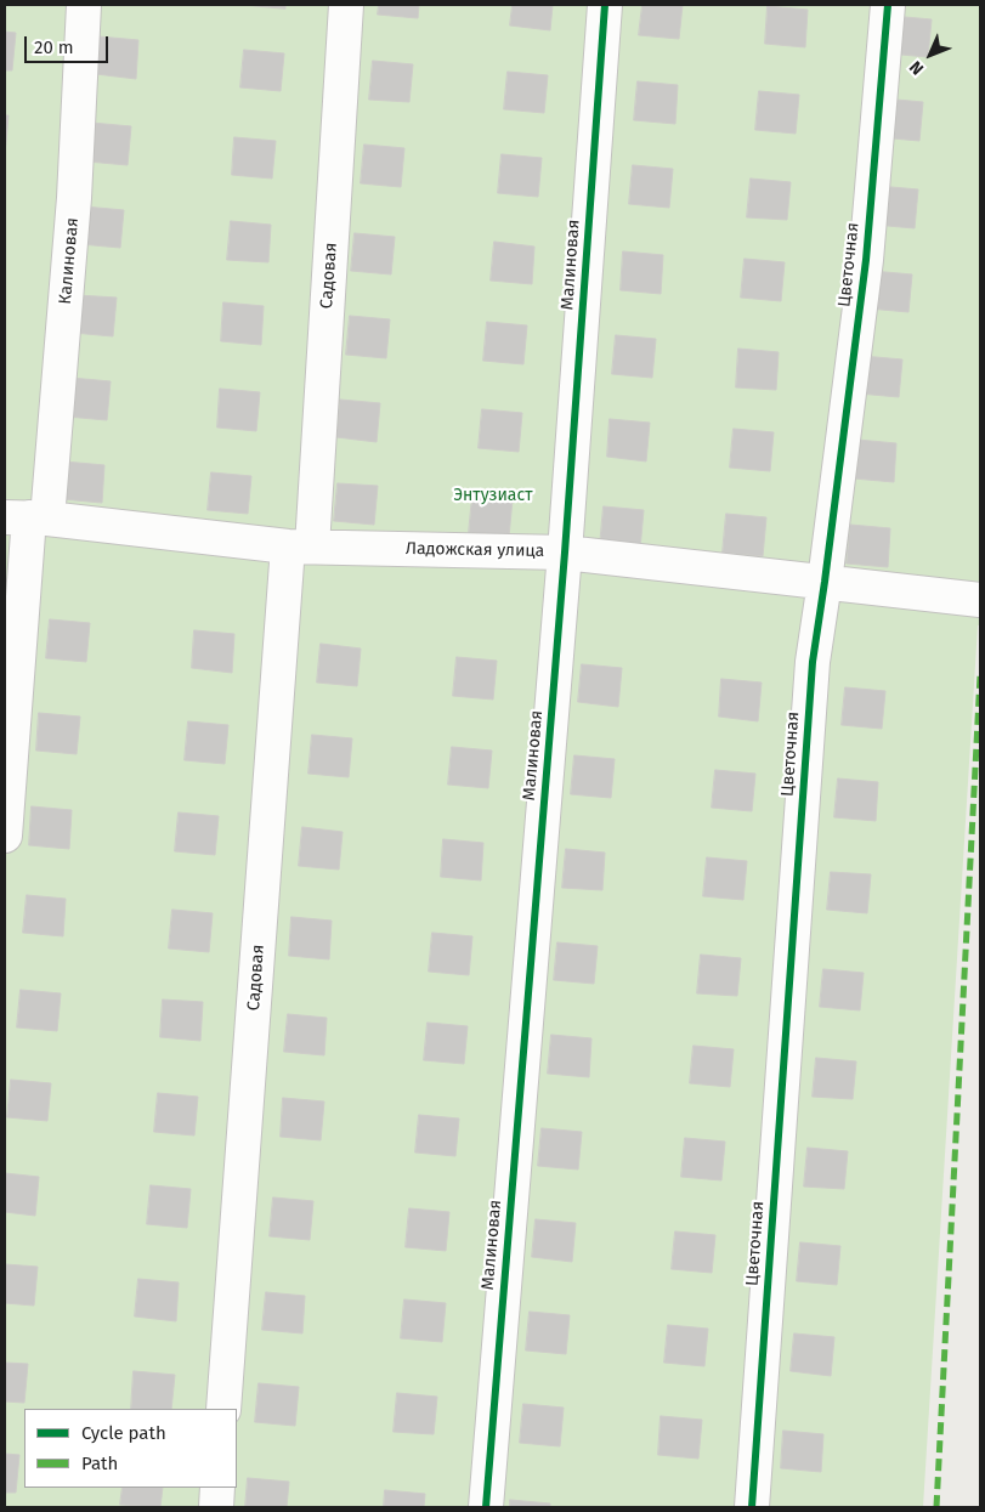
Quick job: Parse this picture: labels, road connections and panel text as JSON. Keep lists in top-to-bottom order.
{
  "streets": {
    "street": [
      "Калиновая",
      "Малиновая",
      "Цветочная",
      "Садовая",
      "Ладожская улица"
    ]
  },
  "crossings": [
    ["Калиновая", "Ладожская улица"],
    ["Малиновая", "Ладожская улица"],
    ["Цветочная", "Ладожская улица"],
    ["Садовая", "Ладожская улица"]
  ],
  "parks": ["Энтузиаст"],
  "legend": ["Cycle path", "Path"],
  "scale_bar": "20 m",
  "north": "bottom left"
}
